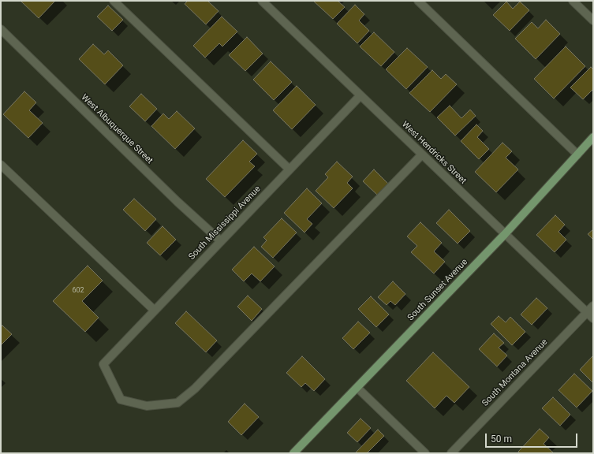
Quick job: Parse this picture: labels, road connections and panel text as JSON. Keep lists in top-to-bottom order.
{
  "streets": {
    "main road": ["South Sunset Avenue"],
    "street": [
      "West Albuquerque Street",
      "West Hendricks Street",
      "South Mississippi Avenue",
      "South Montana Avenue"
    ]
  },
  "crossings": [
    ["West Albuquerque Street", "South Mississippi Avenue"],
    ["West Hendricks Street", "South Mississippi Avenue"],
    ["West Hendricks Street", "South Sunset Avenue"],
    ["West Hendricks Street", "South Montana Avenue"]
  ],
  "house_numbers": ["602"],
  "scale_bar": "50 m"
}
